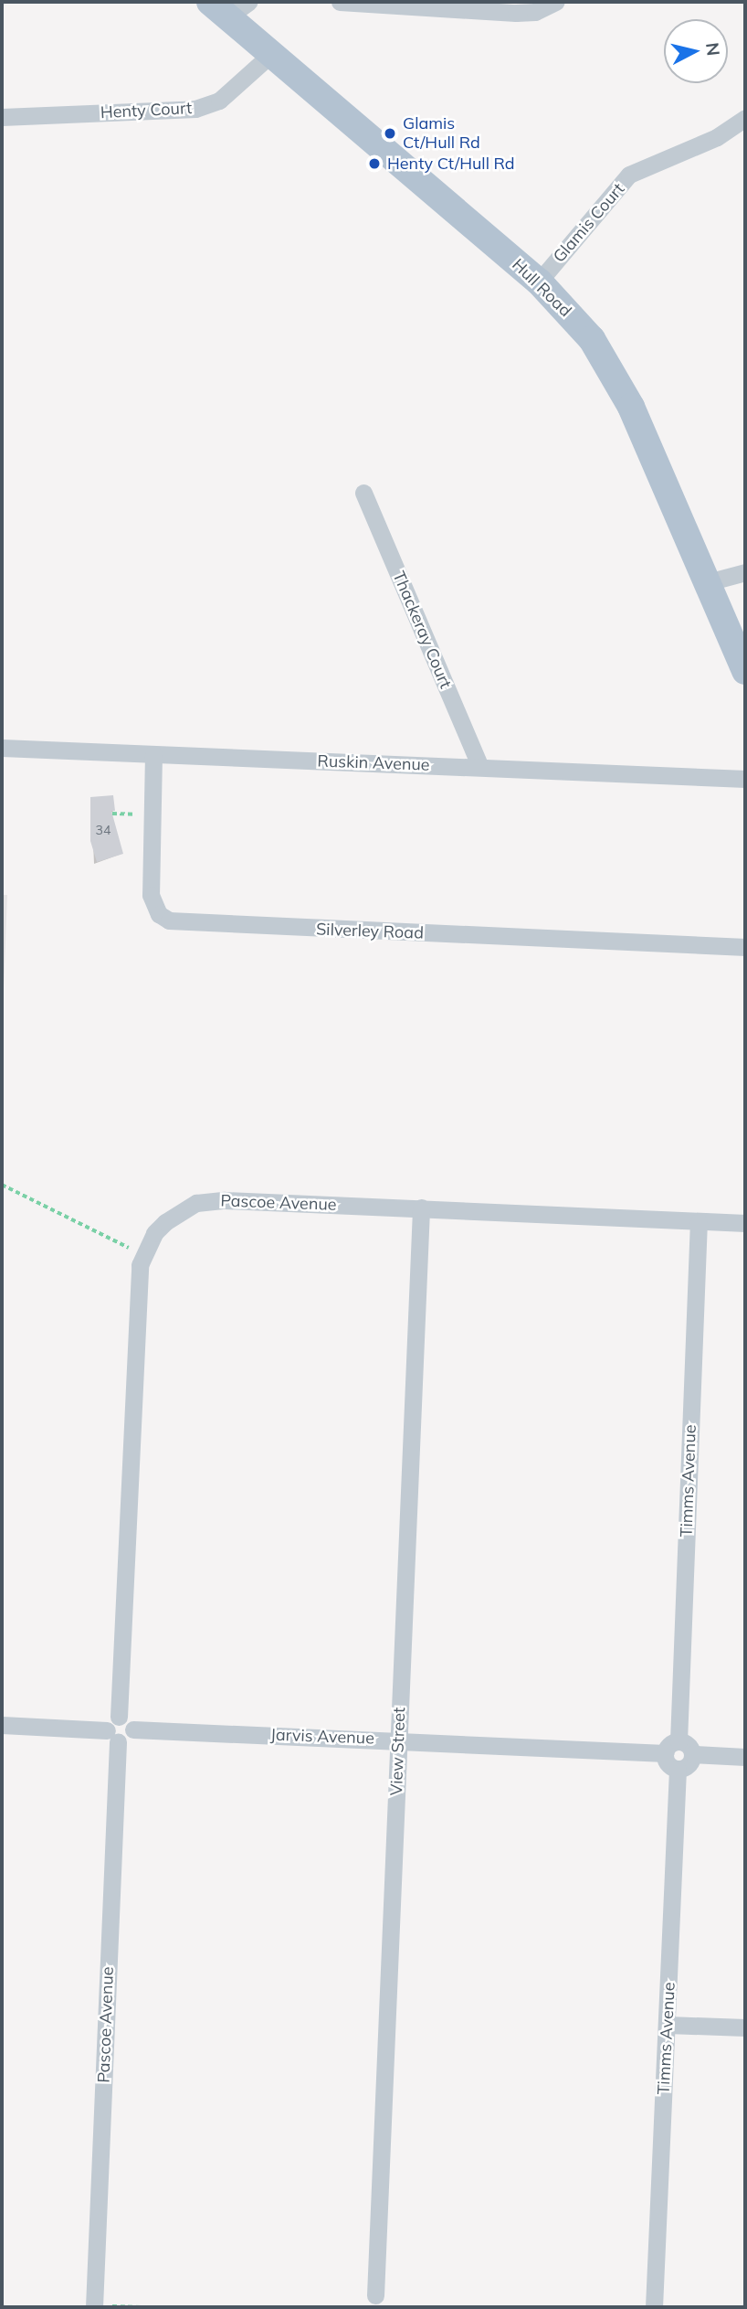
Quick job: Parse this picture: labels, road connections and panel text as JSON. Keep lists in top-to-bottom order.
{
  "streets": {
    "main road": ["Hull Road"],
    "street": [
      "Henty Court",
      "Glamis Court",
      "Thackeray Court",
      "Ruskin Avenue",
      "Silverley Road",
      "Pascoe Avenue",
      "Timms Avenue",
      "Jarvis Avenue",
      "View Street"
    ]
  },
  "crossings": [
    ["Henty Court", "Hull Road"],
    ["Glamis Court", "Hull Road"],
    ["Thackeray Court", "Ruskin Avenue"],
    ["Ruskin Avenue", "Silverley Road"],
    ["Pascoe Avenue", "Timms Avenue"],
    ["Pascoe Avenue", "Jarvis Avenue"],
    ["Pascoe Avenue", "View Street"],
    ["Timms Avenue", "Jarvis Avenue"],
    ["Jarvis Avenue", "View Street"]
  ],
  "places": ["Glamis Ct/Hull Rd", "Henty Ct/Hull Rd"],
  "house_numbers": ["34"],
  "north": "right"
}
